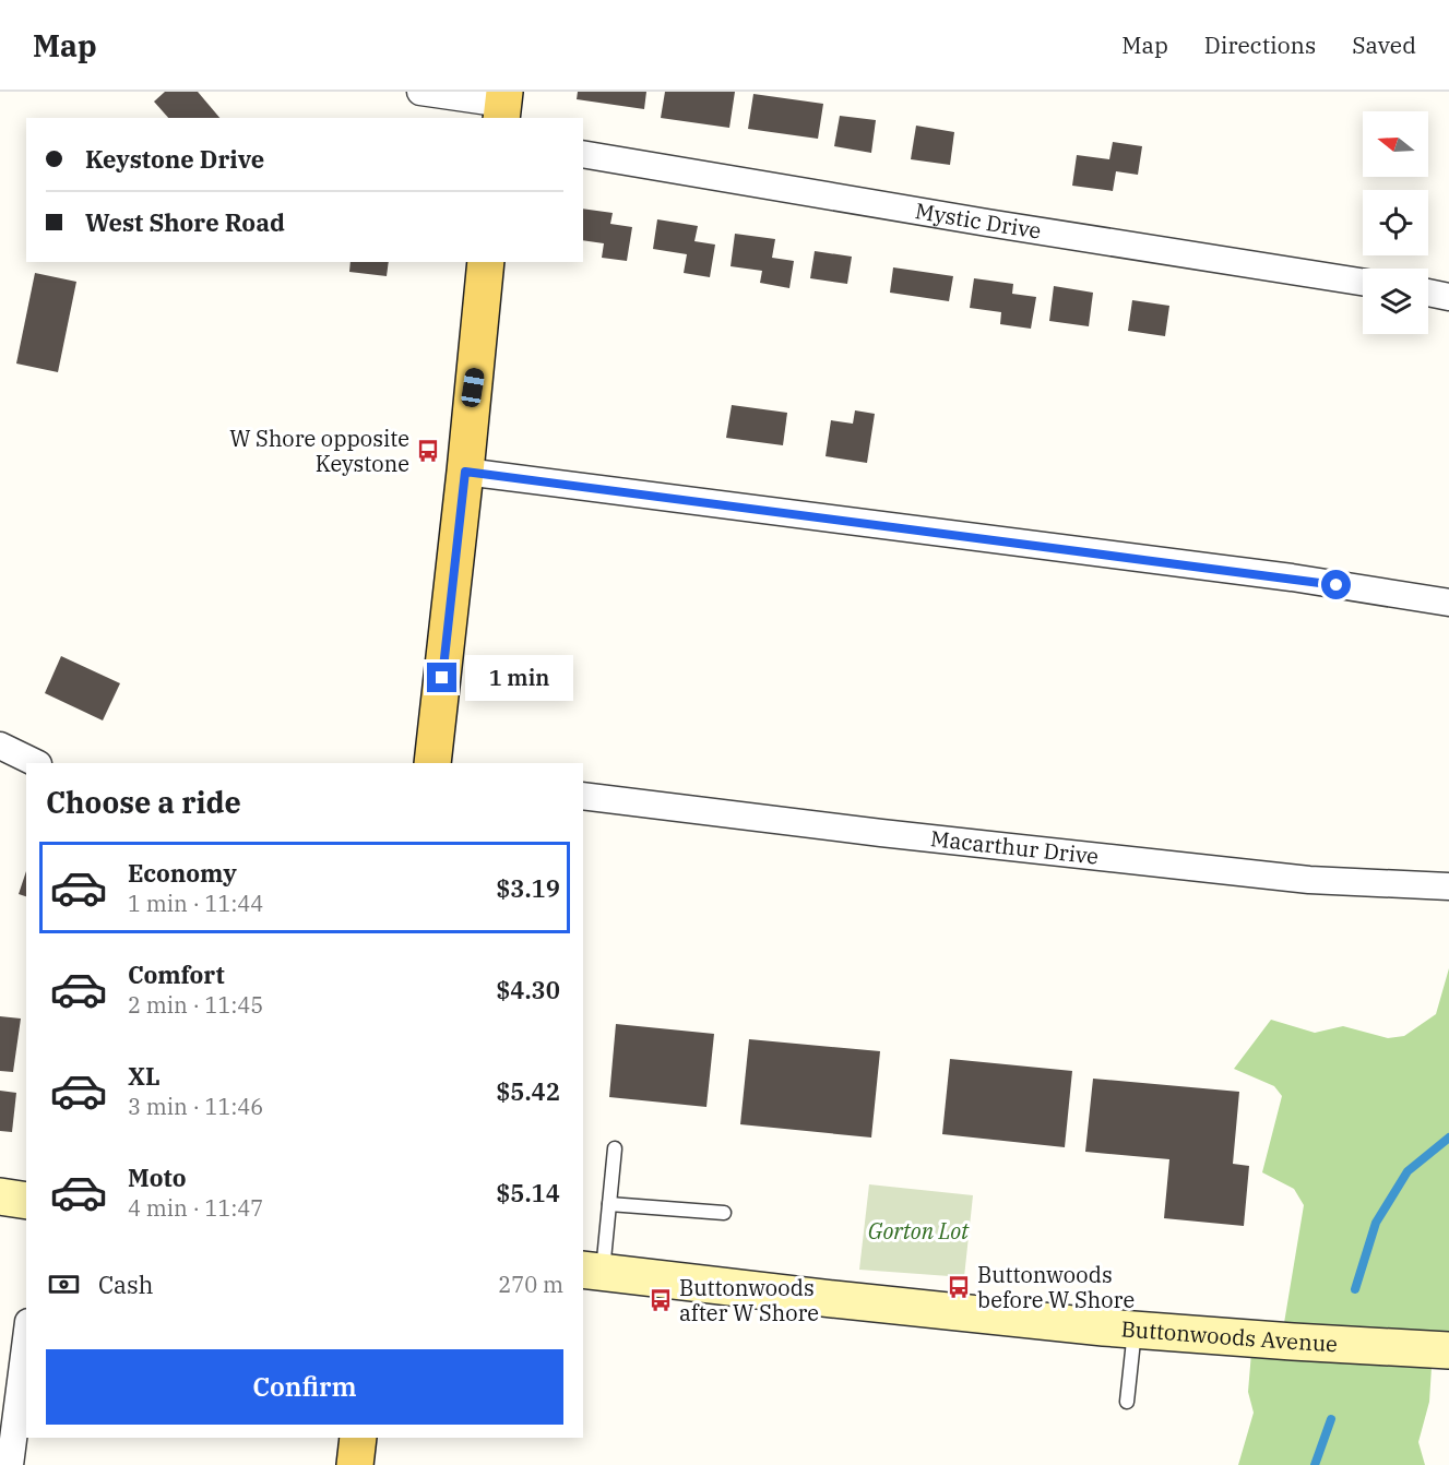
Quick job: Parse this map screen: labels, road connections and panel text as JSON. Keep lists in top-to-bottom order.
{
  "streets": {
    "street": ["Mystic Drive", "Macarthur Drive", "Buttonwoods Avenue"]
  },
  "parks": ["Gorton Lot"],
  "places": {
    "bus stop": ["W Shore opposite Keystone", "Buttonwoods before W Shore", "Buttonwoods after W Shore"]
  },
  "north": "left",
  "page": {
    "header": "Map",
    "nav": ["Map", "Directions", "Saved"],
    "banner": ["Keystone Drive", "West Shore Road"],
    "bubble": "1 min",
    "heading": "Choose a ride",
    "list": [
      {
        "name": "Economy",
        "note": "1 min · 11:44",
        "value": "$3.19"
      },
      {
        "name": "Comfort",
        "note": "2 min · 11:45",
        "value": "$4.30"
      },
      {
        "name": "XL",
        "note": "3 min · 11:46",
        "value": "$5.42"
      },
      {
        "name": "Moto",
        "note": "4 min · 11:47",
        "value": "$5.14"
      }
    ],
    "pay": ["Cash", "270 m"],
    "buttons": "Confirm"
  }
}
